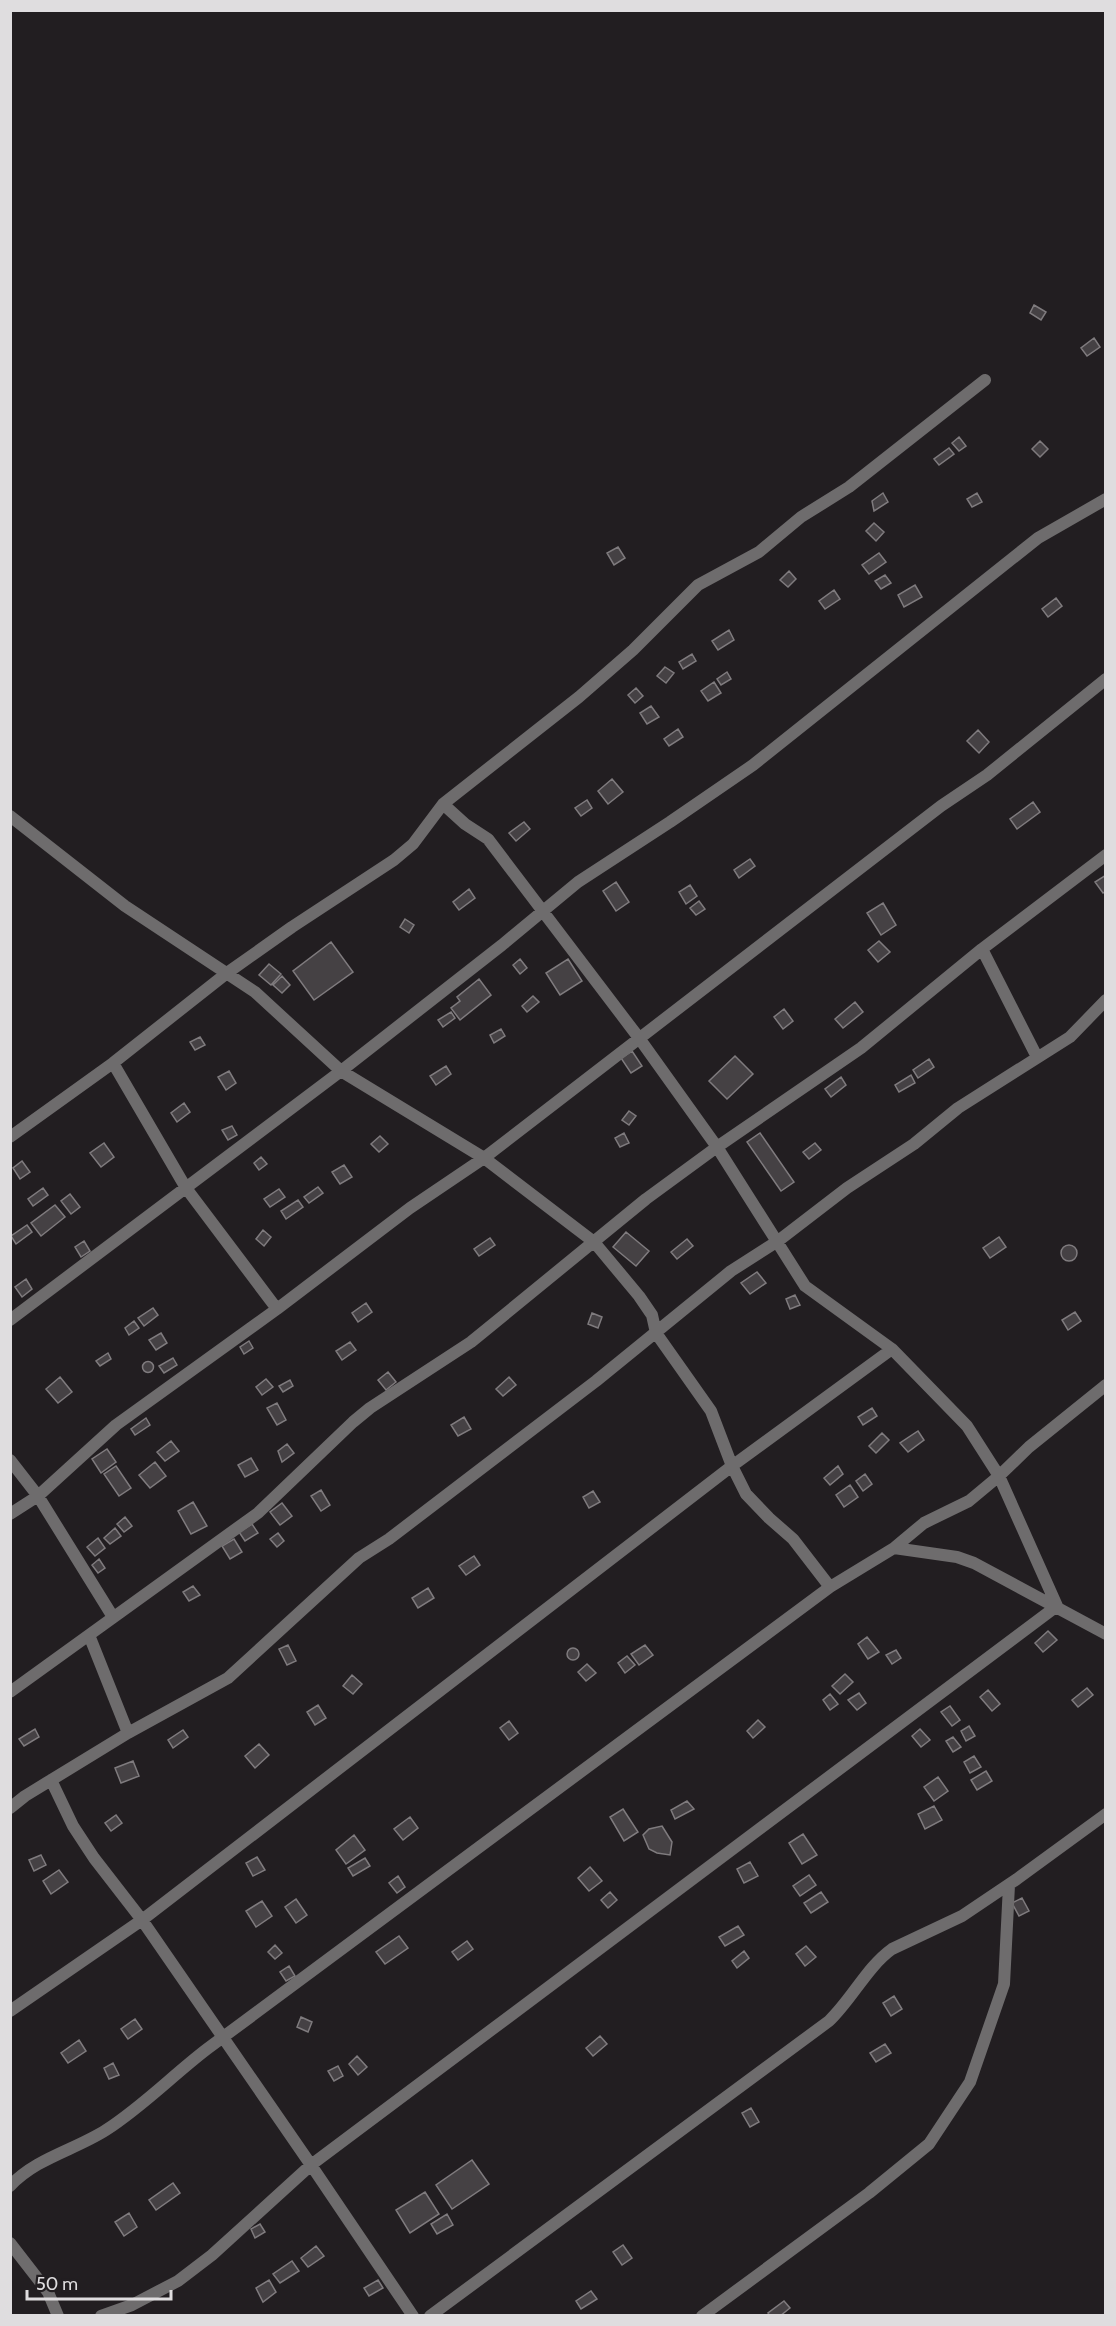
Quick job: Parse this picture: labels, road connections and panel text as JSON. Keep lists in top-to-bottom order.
{
  "scale_bar": "50 m"
}
